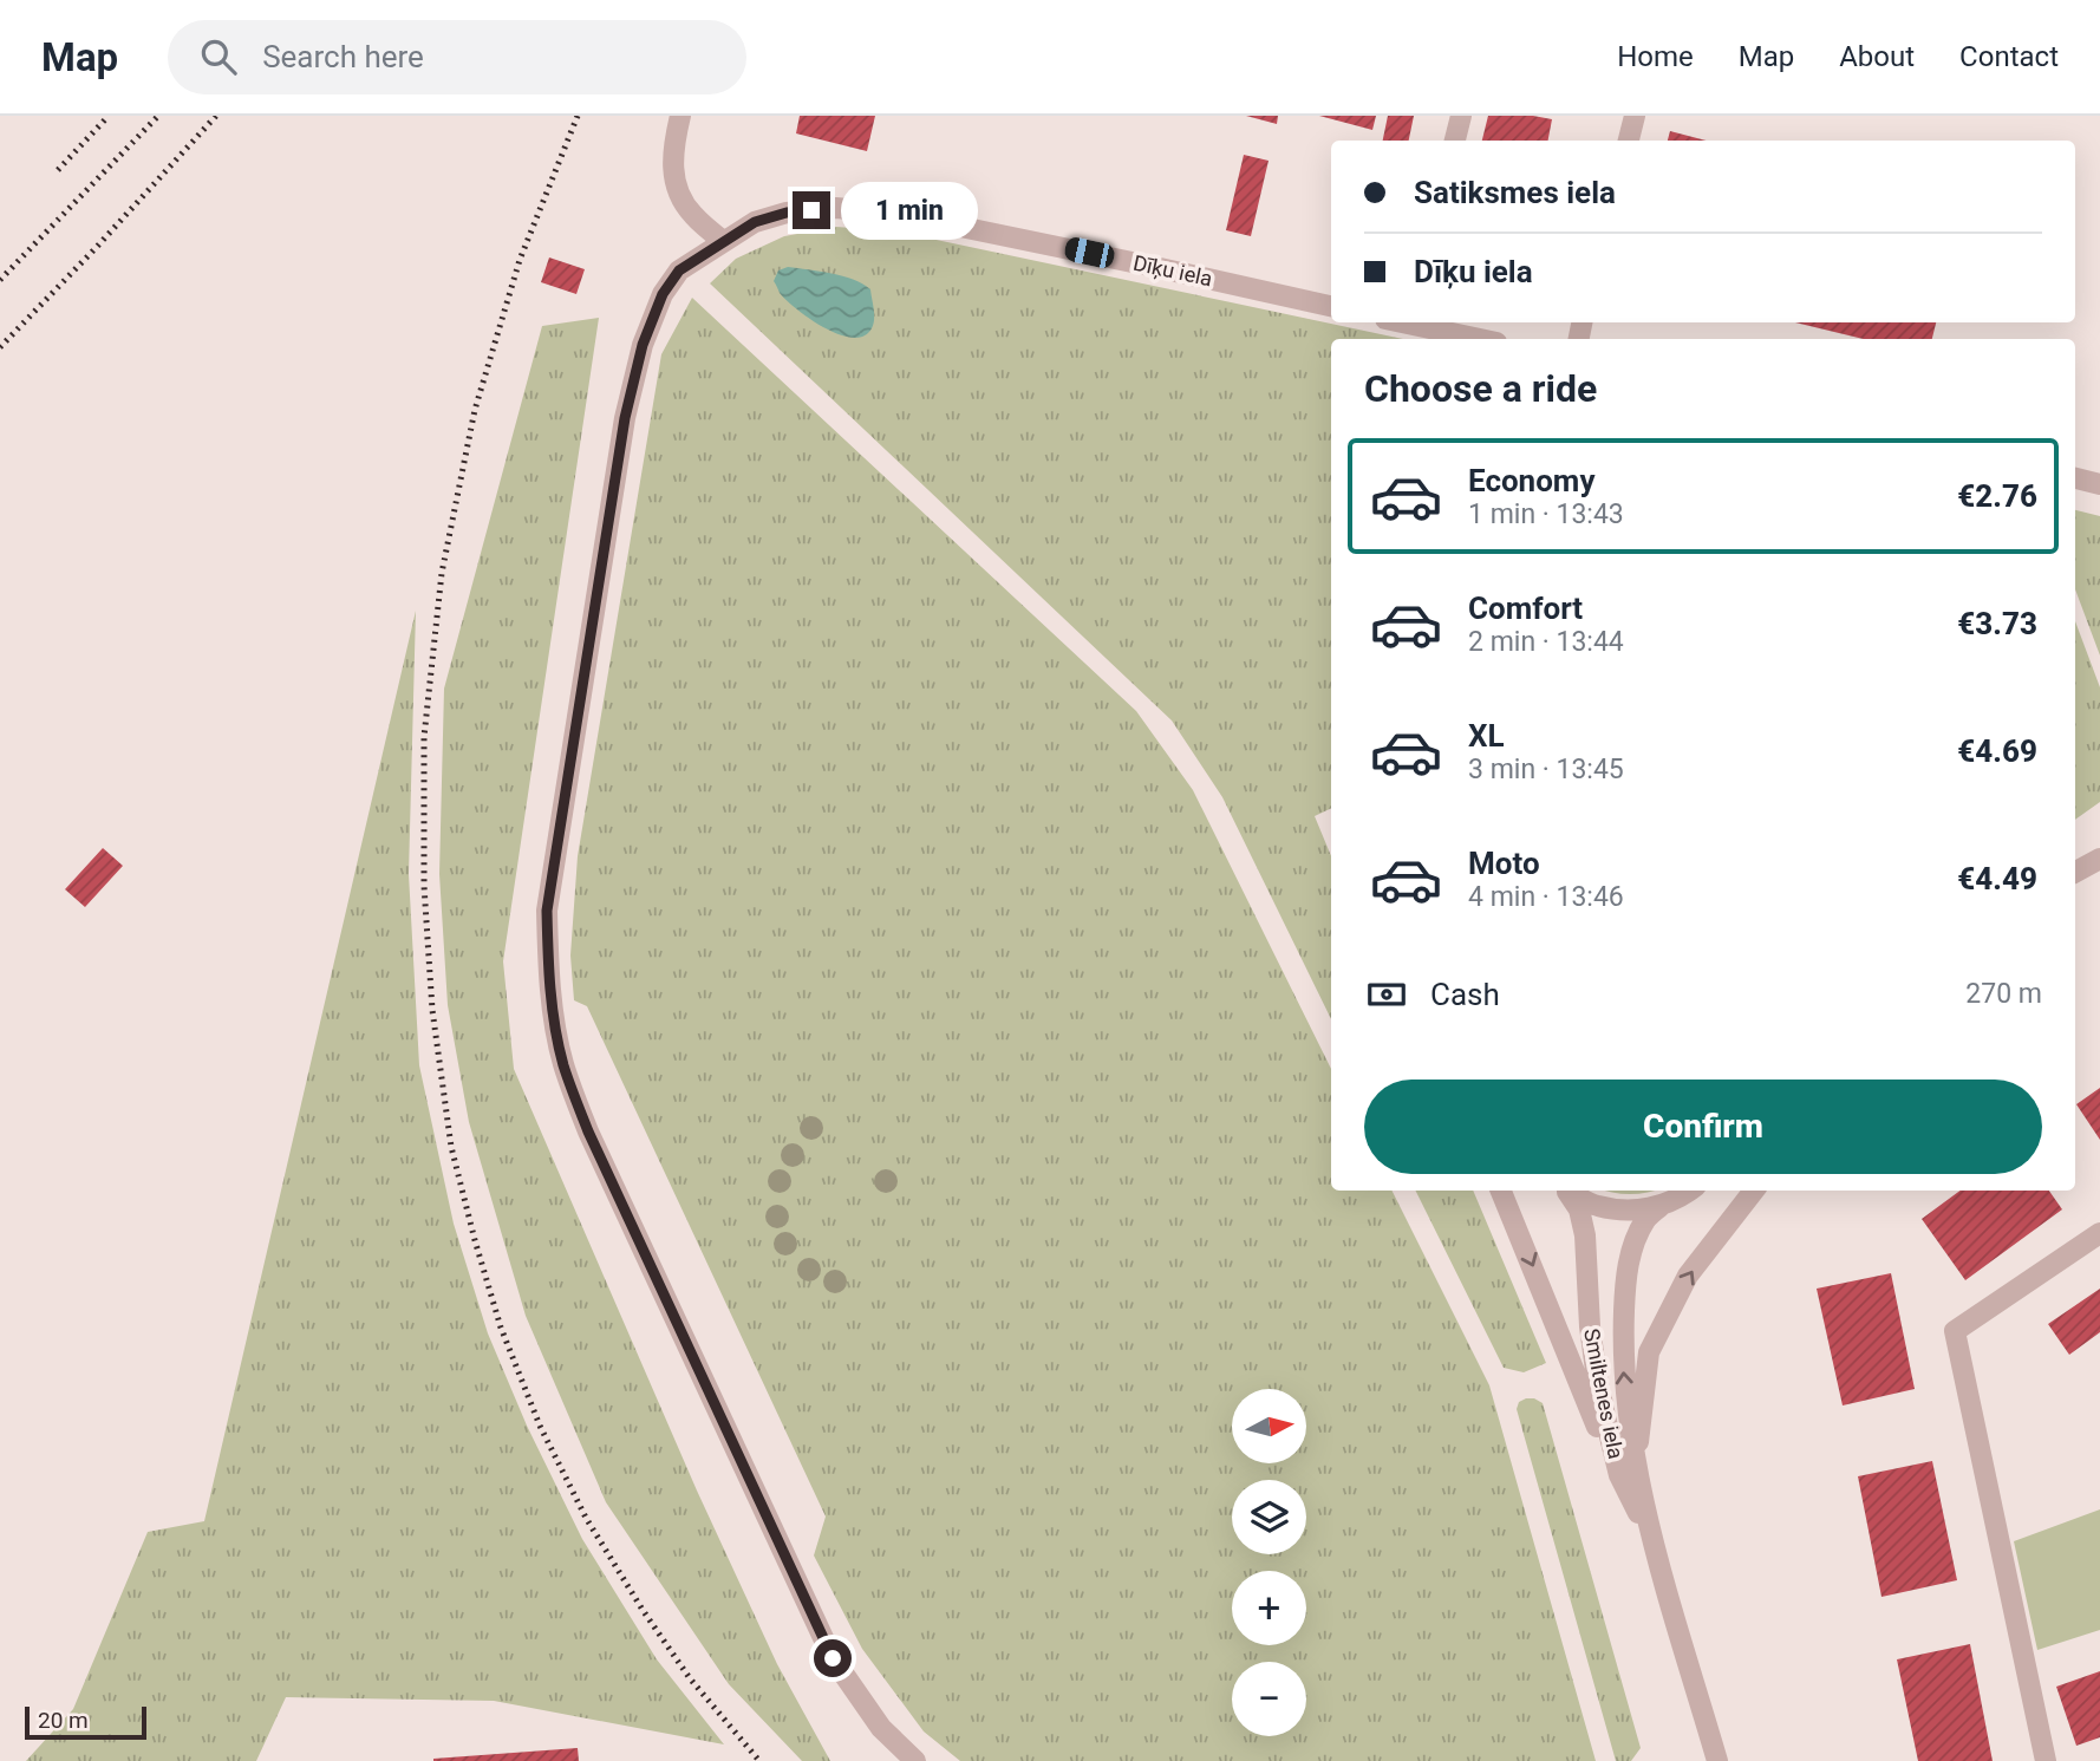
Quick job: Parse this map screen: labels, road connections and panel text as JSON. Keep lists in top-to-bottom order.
{
  "streets": {
    "street": ["Dīķu iela", "Smiltenes iela"]
  },
  "one_way": ["Smiltenes iela"],
  "scale_bar": "20 m",
  "north": "right",
  "page": {
    "header": "Map",
    "search": "Search here",
    "nav": [
      "Home",
      "Map",
      "About",
      "Contact"
    ],
    "banner": ["Satiksmes iela", "Dīķu iela"],
    "bubble": "1 min",
    "heading": "Choose a ride",
    "list": [
      {
        "name": "Economy",
        "note": "1 min · 13:43",
        "value": "€2.76"
      },
      {
        "name": "Comfort",
        "note": "2 min · 13:44",
        "value": "€3.73"
      },
      {
        "name": "XL",
        "note": "3 min · 13:45",
        "value": "€4.69"
      },
      {
        "name": "Moto",
        "note": "4 min · 13:46",
        "value": "€4.49"
      }
    ],
    "pay": ["Cash", "270 m"],
    "buttons": "Confirm",
    "map_buttons": ["+", "−"],
    "scale": "20 m"
  }
}
